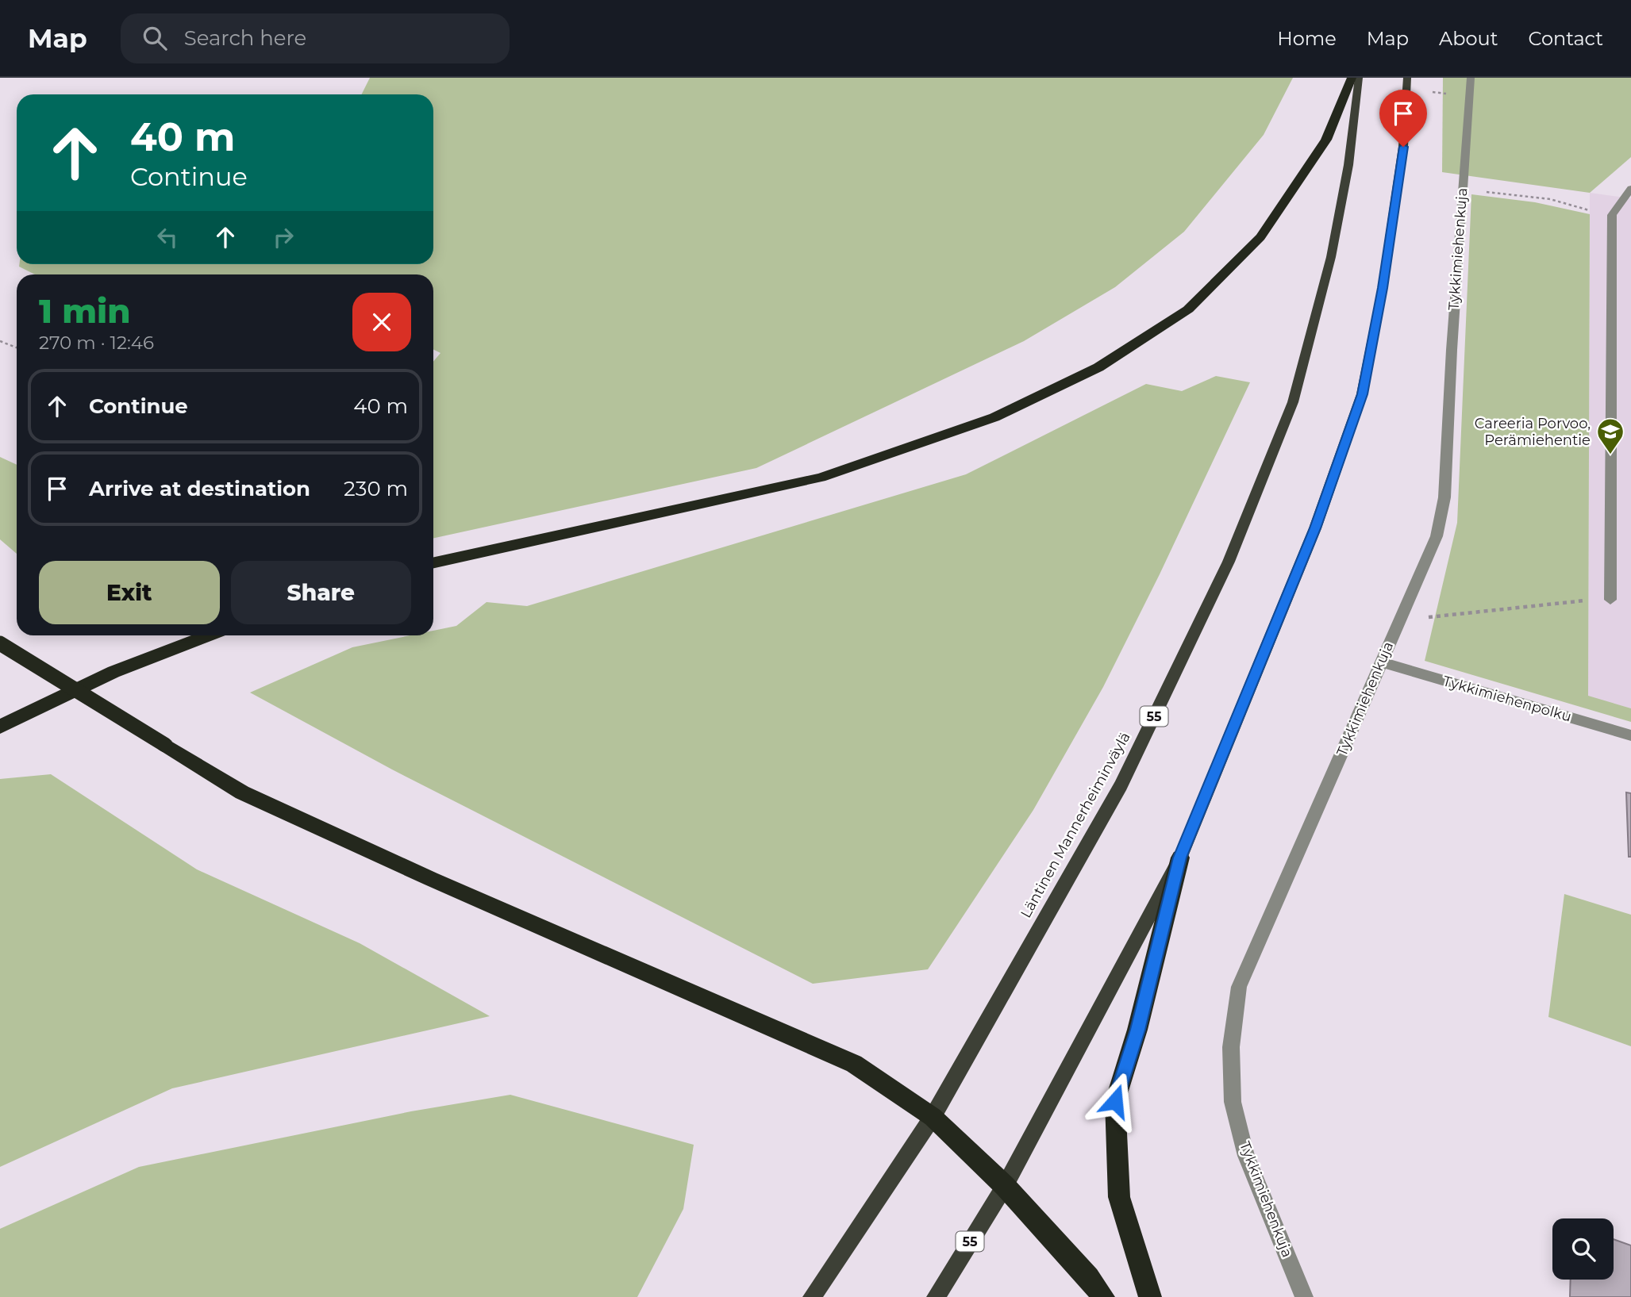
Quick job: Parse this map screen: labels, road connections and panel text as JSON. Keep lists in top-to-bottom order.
{
  "streets": {
    "main road": ["55", "Läntinen Mannerheiminväylä"],
    "street": ["Tykkimiehenkuja", "Tykkimiehenpolku"]
  },
  "crossings": [
    ["Tykkimiehenkuja", "Tykkimiehenpolku"]
  ],
  "places": {
    "school or university": ["Careeria Porvoo, Perämiehentie"]
  },
  "page": {
    "header": "Map",
    "search": "Search here",
    "nav": [
      "Home",
      "Map",
      "About",
      "Contact"
    ],
    "turn": ["40 m", "Continue"],
    "heading": ["1 min", "270 m · 12:46"],
    "list": [
      {
        "name": "Continue",
        "value": "40 m"
      },
      {
        "name": "Arrive at destination",
        "value": "230 m"
      }
    ],
    "buttons": ["Exit", "Share"]
  }
}
